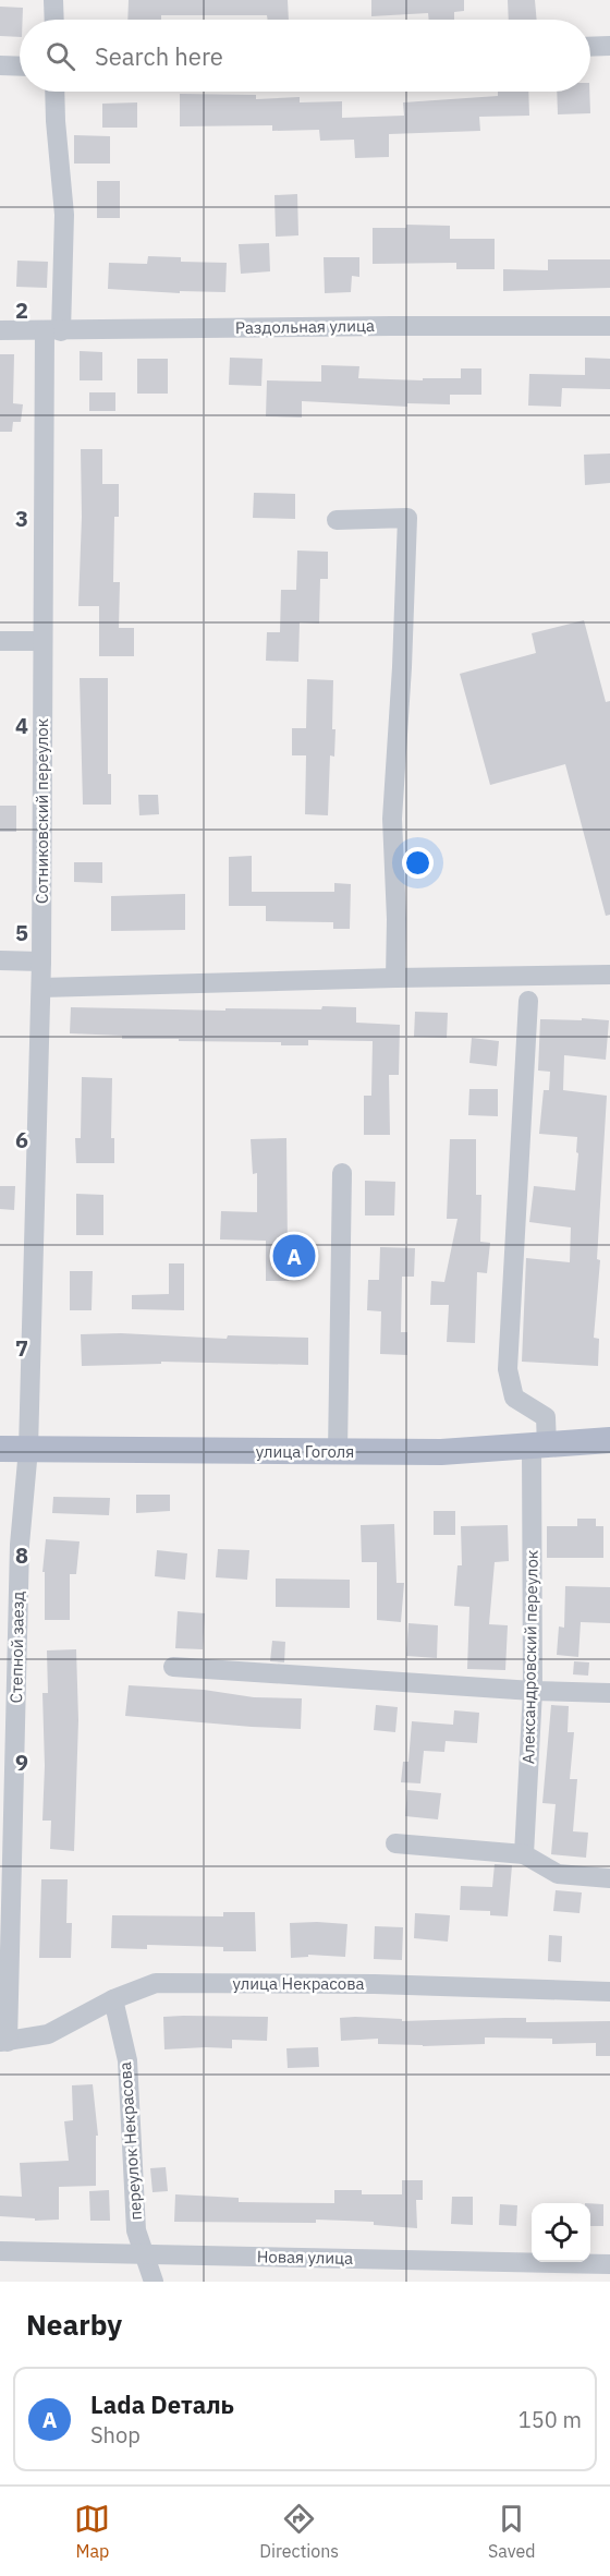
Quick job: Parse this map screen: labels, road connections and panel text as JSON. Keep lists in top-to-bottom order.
{
  "streets": {
    "main road": ["улица Гоголя"],
    "street": [
      "Раздольная улица",
      "Сотниковский переулок",
      "Степной заезд",
      "Александровский переулок",
      "улица Некрасова",
      "переулок Некрасова",
      "Новая улица"
    ]
  },
  "crossings": [
    ["Раздольная улица", "Сотниковский переулок"],
    ["Сотниковский переулок", "улица Гоголя"],
    ["Сотниковский переулок", "Степной заезд"],
    ["улица Гоголя", "Степной заезд"],
    ["улица Гоголя", "Александровский переулок"],
    ["Степной заезд", "улица Некрасова"],
    ["улица Некрасова", "переулок Некрасова"],
    ["переулок Некрасова", "Новая улица"]
  ],
  "page": {
    "search": "Search here",
    "pins": "A",
    "heading": "Nearby",
    "list": [
      {
        "mark": "A",
        "name": "Lada Dеталь",
        "note": "Shop",
        "value": "150 m"
      }
    ],
    "nav": ["Map", "Directions", "Saved"]
  },
  "grid": {
    "rows": [
      "2",
      "3",
      "4",
      "5",
      "6",
      "7",
      "8",
      "9"
    ]
  }
}
